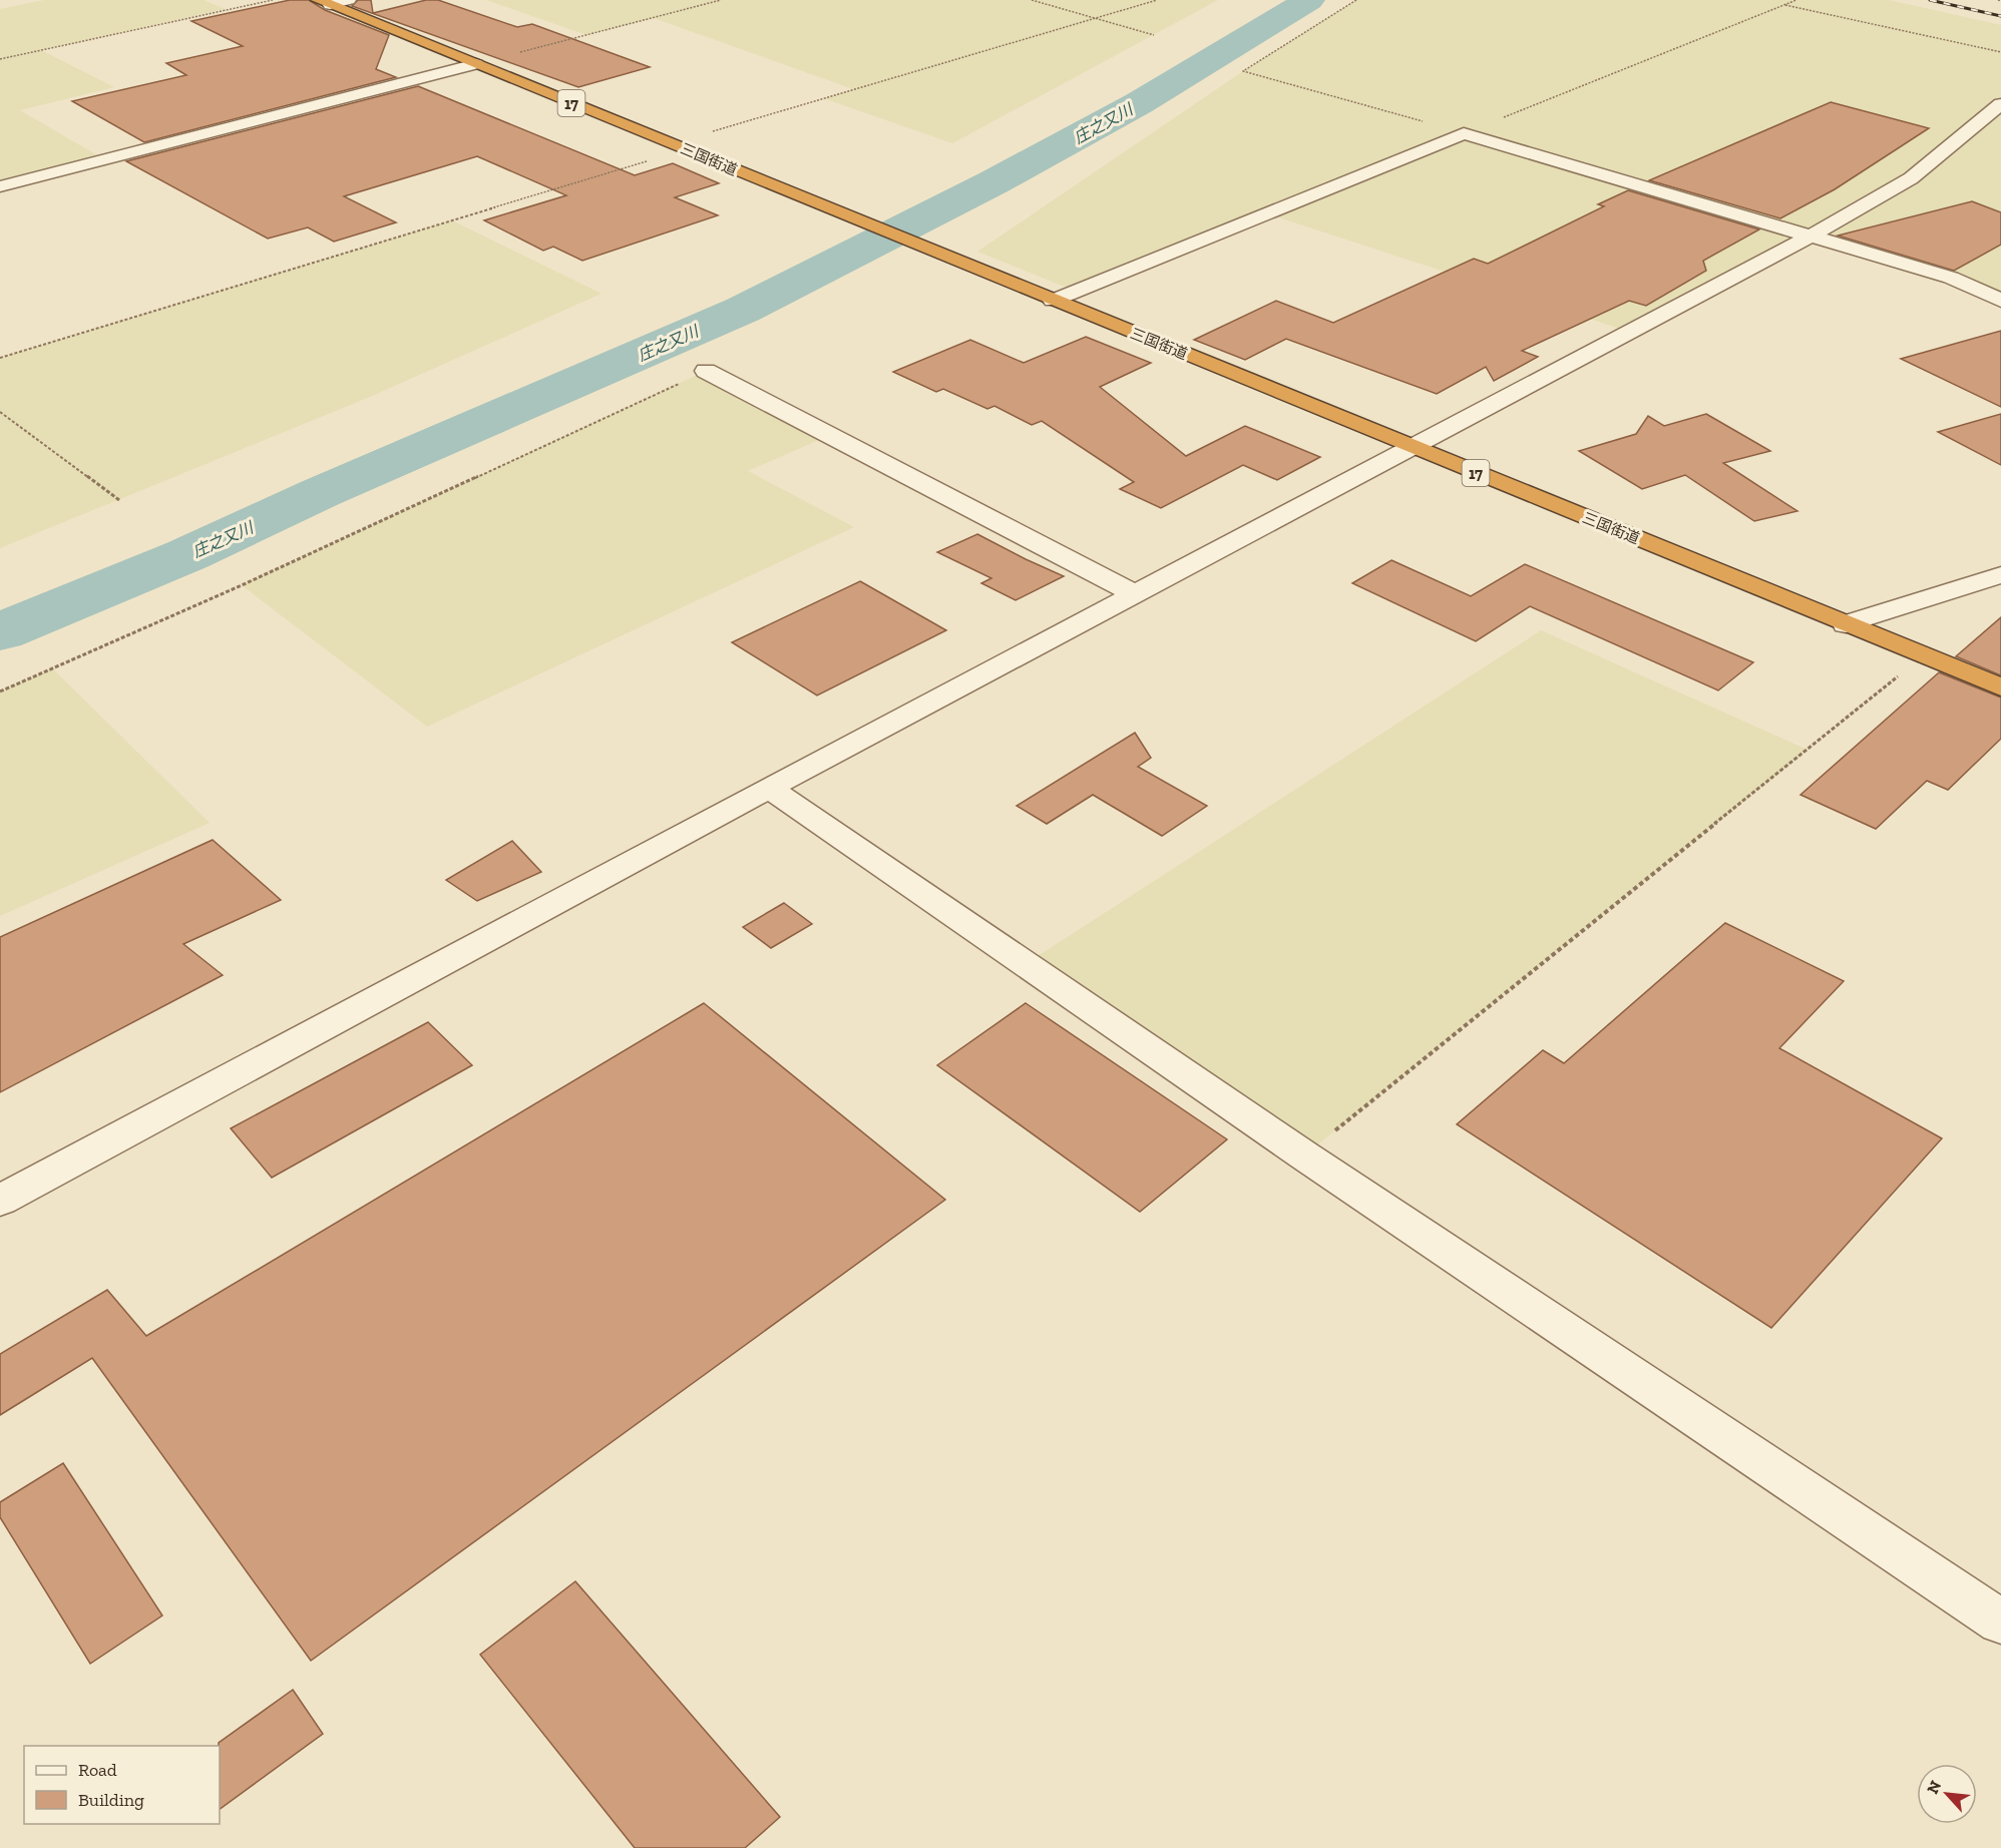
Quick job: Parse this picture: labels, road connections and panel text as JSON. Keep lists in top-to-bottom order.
{
  "streets": {
    "highway": ["17", "三国街道"]
  },
  "water": ["庄之又川"],
  "legend": ["Road", "Building"],
  "north": "top left"
}
